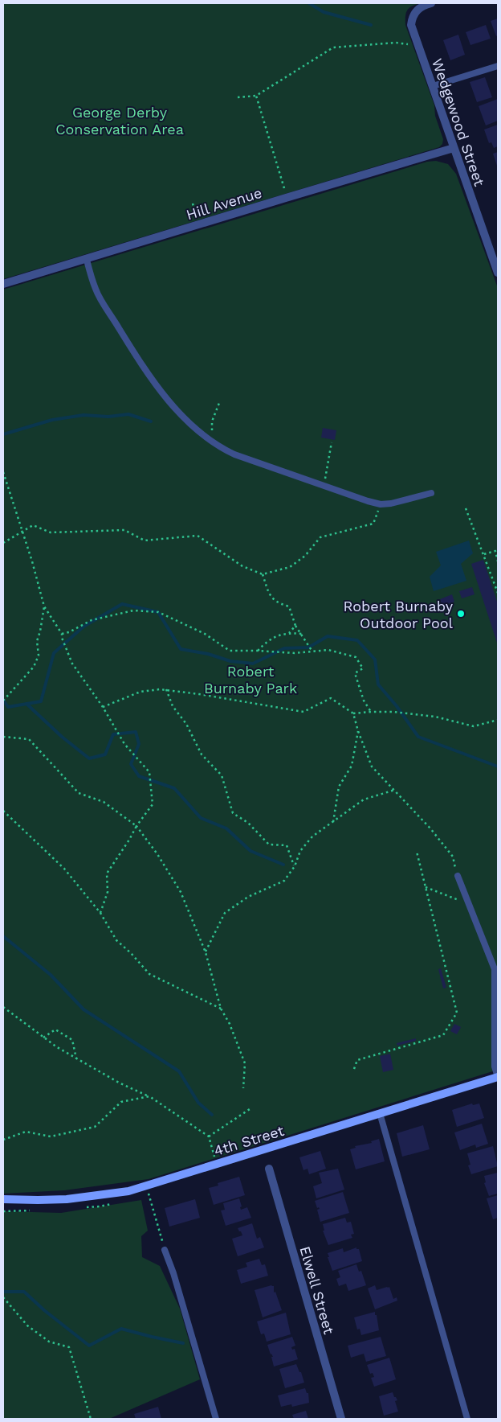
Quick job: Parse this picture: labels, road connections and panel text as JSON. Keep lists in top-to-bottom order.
{
  "streets": {
    "street": [
      "Wedgewood Street",
      "Hill Avenue",
      "4th Street",
      "Elwell Street"
    ]
  },
  "crossings": [
    ["Wedgewood Street", "Hill Avenue"]
  ],
  "parks": ["George Derby Conservation Area", "Robert Burnaby Park"],
  "places": ["Robert Burnaby Outdoor Pool"]
}
